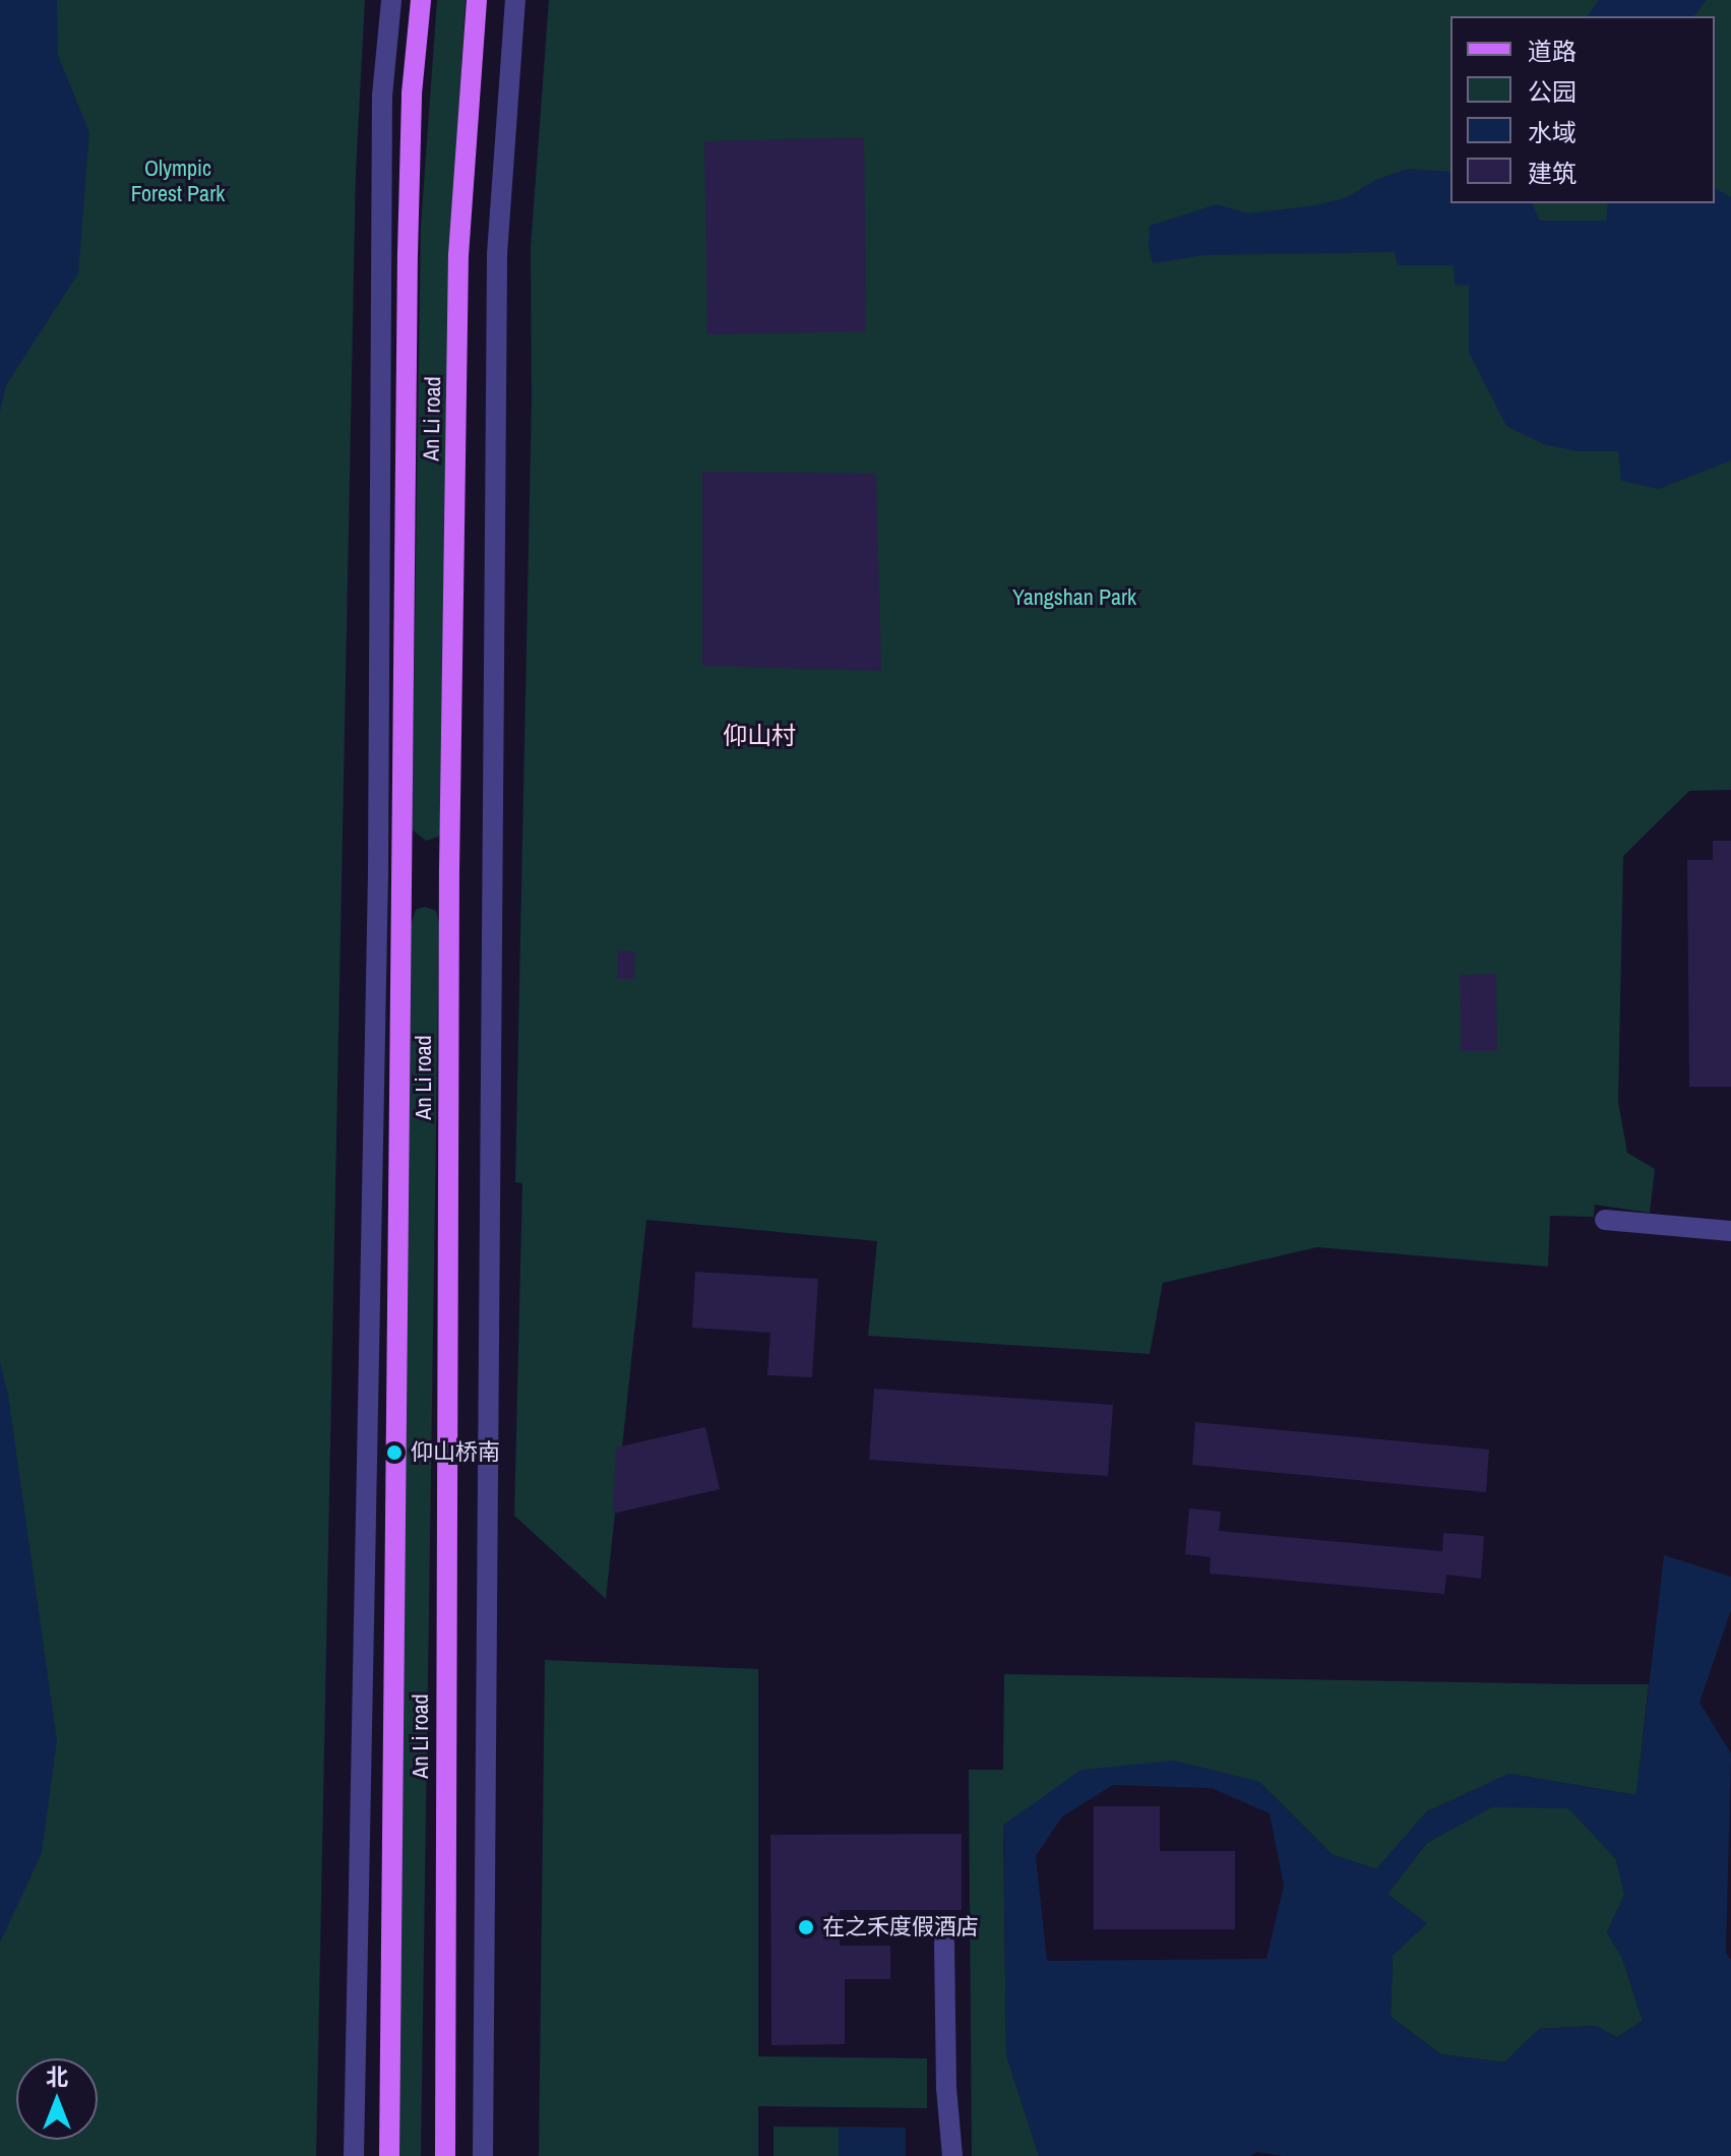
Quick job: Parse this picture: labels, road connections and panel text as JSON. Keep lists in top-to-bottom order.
{
  "streets": {
    "main road": ["An Li road"]
  },
  "districts": ["仰山村"],
  "parks": ["Olympic Forest Park", "Yangshan Park"],
  "places": ["仰山桥南", "在之禾度假酒店"],
  "legend": [
    "道路",
    "公园",
    "水域",
    "建筑"
  ],
  "north": "top"
}
